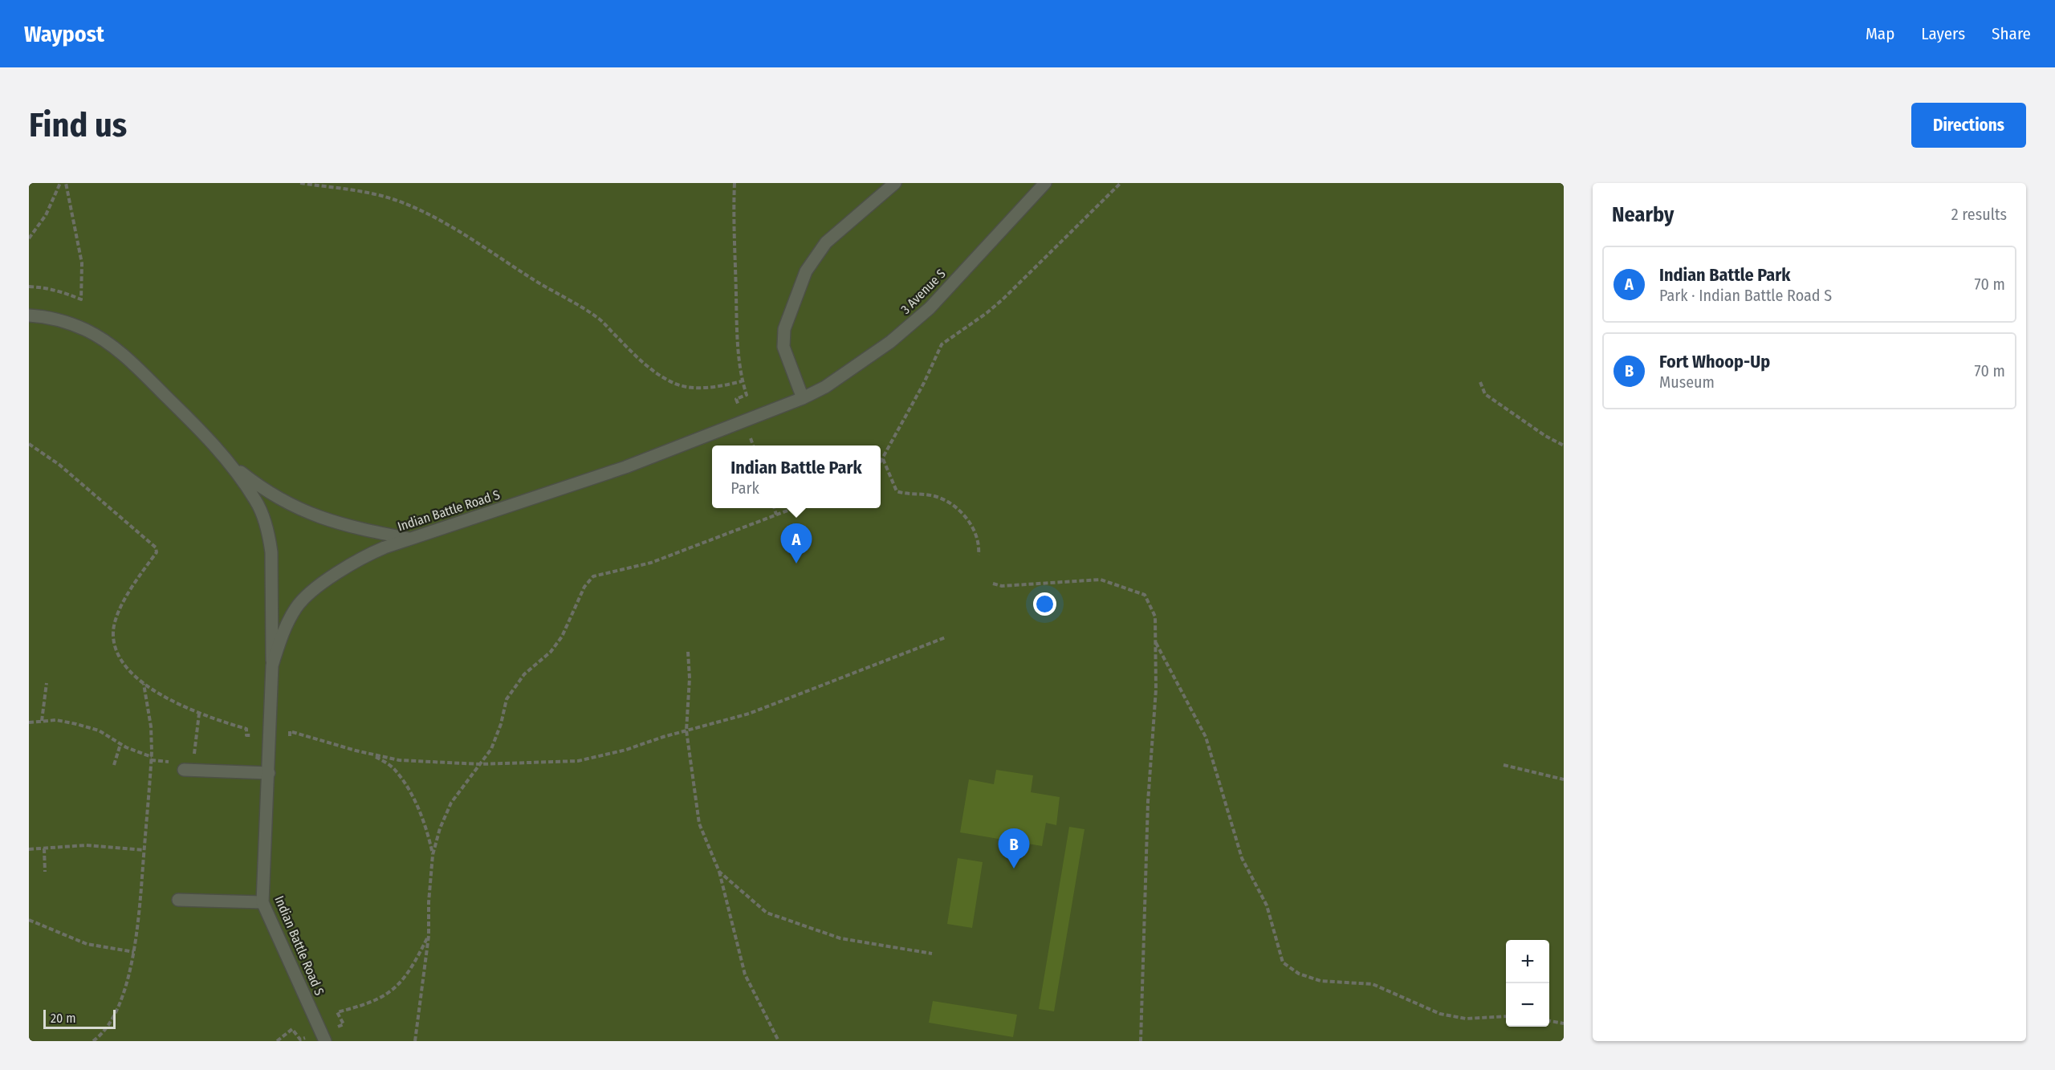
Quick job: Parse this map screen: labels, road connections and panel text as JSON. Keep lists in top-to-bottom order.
{
  "streets": {
    "street": ["3 Avenue S", "Indian Battle Road S"]
  },
  "crossings": [
    ["3 Avenue S", "Indian Battle Road S"]
  ],
  "scale_bar": "20 m",
  "page": {
    "header": "Waypost",
    "nav": ["Map", "Layers", "Share"],
    "buttons": "Directions",
    "title": "Find us",
    "heading": ["Nearby", "2 results"],
    "list": [
      {
        "mark": "A",
        "name": "Indian Battle Park",
        "note": "Park · Indian Battle Road S",
        "value": "70 m"
      },
      {
        "mark": "B",
        "name": "Fort Whoop-Up",
        "note": "Museum",
        "value": "70 m"
      }
    ],
    "popup": ["Indian Battle Park", "Park"],
    "pins": ["A", "B"],
    "map_buttons": ["+", "−"],
    "scale": "20 m"
  }
}
